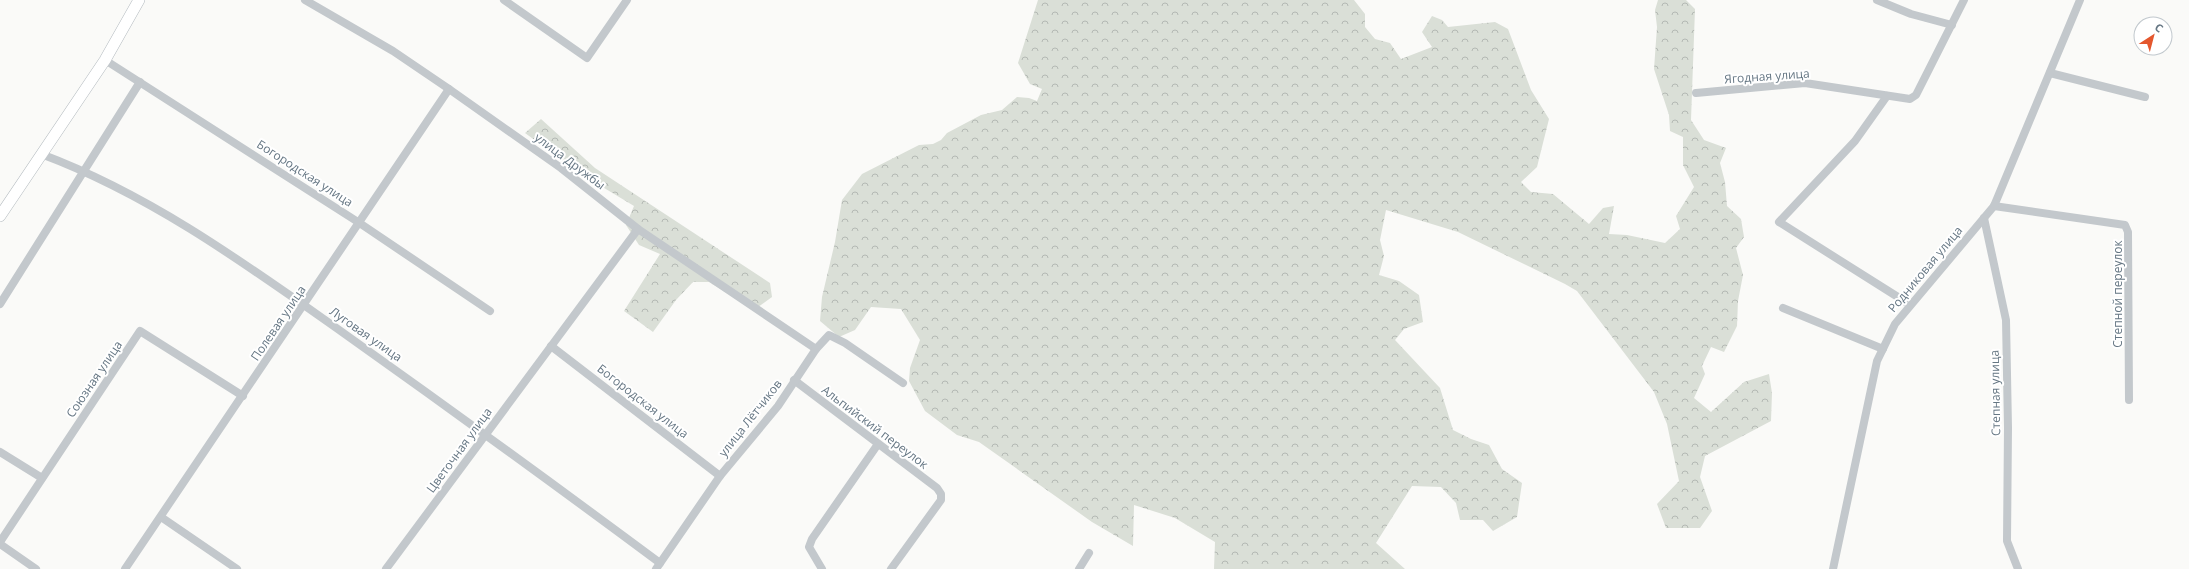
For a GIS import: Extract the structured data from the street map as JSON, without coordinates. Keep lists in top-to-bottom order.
{
  "streets": {
    "street": [
      "Ягодная улица",
      "улица Дружбы",
      "Богородская улица",
      "Родниковая улица",
      "Степной переулок",
      "Полевая улица",
      "Луговая улица",
      "Союзная улица",
      "Степная улица",
      "улица Лётчиков",
      "Альпийский переулок",
      "Цветочная улица"
    ]
  },
  "crossings": [
    ["улица Дружбы", "Полевая улица"],
    ["улица Дружбы", "улица Лётчиков"],
    ["улица Дружбы", "Цветочная улица"],
    ["Богородская улица", "Полевая улица"],
    ["Богородская улица", "улица Лётчиков"],
    ["Богородская улица", "Цветочная улица"],
    ["Родниковая улица", "Степной переулок"],
    ["Родниковая улица", "Степная улица"],
    ["Полевая улица", "Луговая улица"],
    ["Полевая улица", "Союзная улица"],
    ["Луговая улица", "улица Лётчиков"],
    ["Луговая улица", "Цветочная улица"],
    ["улица Лётчиков", "Альпийский переулок"]
  ],
  "north": "top right"
}
